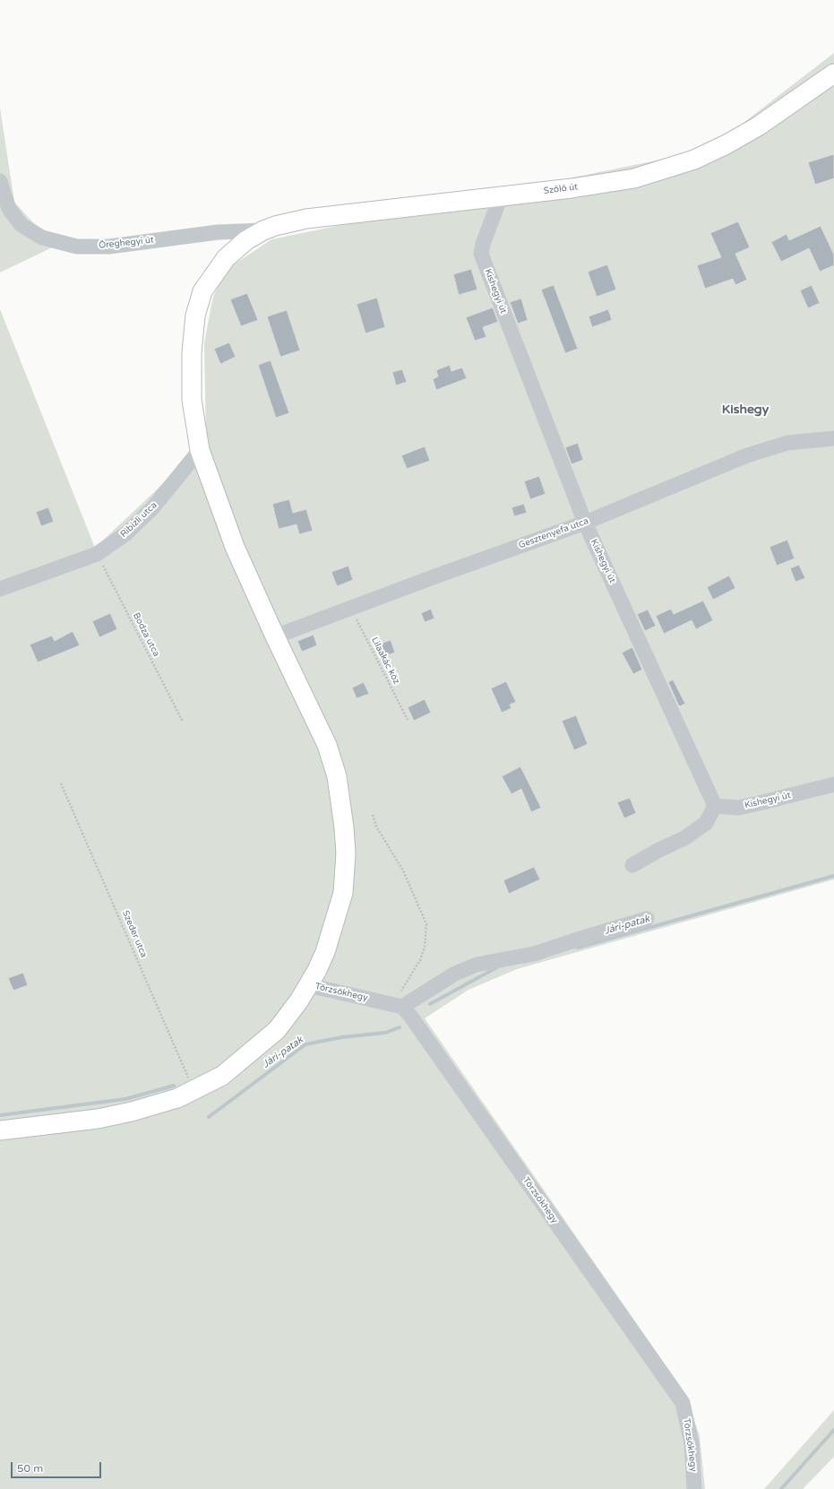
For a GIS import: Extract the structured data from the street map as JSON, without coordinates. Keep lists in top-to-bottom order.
{
  "streets": {
    "main road": ["Szőlő út"],
    "street": [
      "Öreghegyi út",
      "Kishegyi út",
      "Ribizli utca",
      "Gesztenyefa utca",
      "Törzsökhegy"
    ],
    "path": ["Bodza utca", "Lilaakác köz", "Szeder utca"]
  },
  "crossings": [
    ["Szőlő út", "Öreghegyi út"],
    ["Szőlő út", "Kishegyi út"],
    ["Szőlő út", "Ribizli utca"],
    ["Szőlő út", "Gesztenyefa utca"],
    ["Szőlő út", "Szeder utca"],
    ["Szőlő út", "Törzsökhegy"],
    ["Kishegyi út", "Gesztenyefa utca"],
    ["Ribizli utca", "Bodza utca"],
    ["Gesztenyefa utca", "Lilaakác köz"]
  ],
  "districts": ["Kishegy"],
  "water": ["Jári-patak"],
  "scale_bar": "50 m"
}
